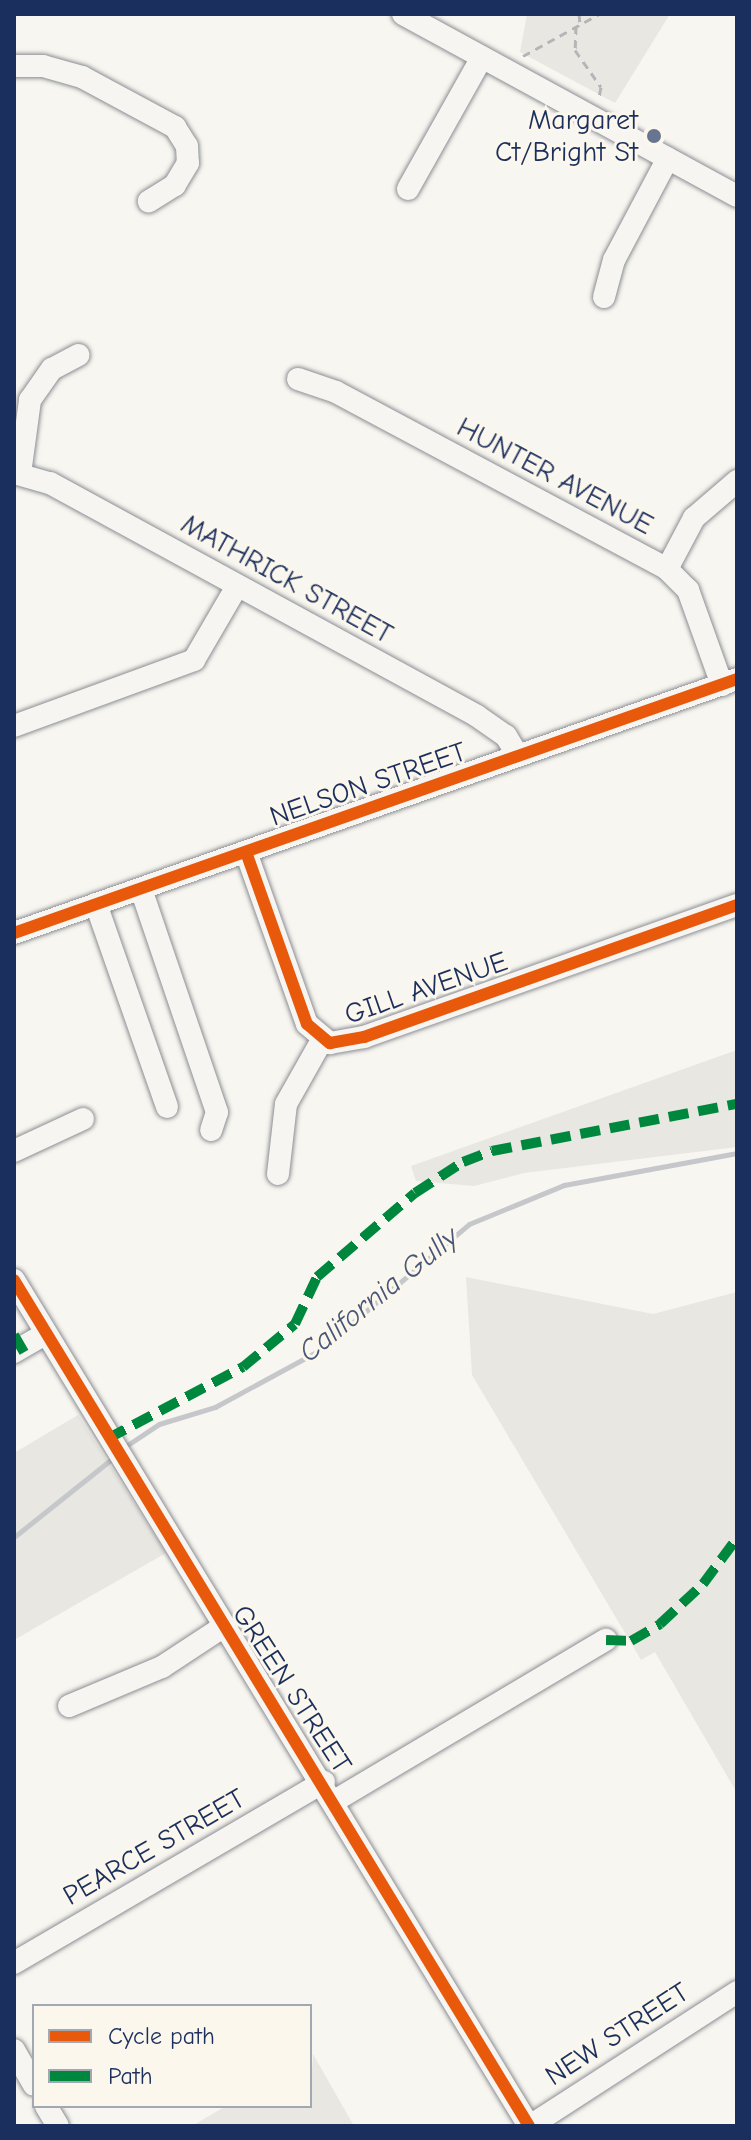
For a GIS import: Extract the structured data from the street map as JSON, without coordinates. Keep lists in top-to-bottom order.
{
  "streets": {
    "street": [
      "HUNTER AVENUE",
      "MATHRICK STREET",
      "NELSON STREET",
      "GILL AVENUE",
      "GREEN STREET",
      "PEARCE STREET",
      "NEW STREET"
    ]
  },
  "crossings": [
    ["HUNTER AVENUE", "NELSON STREET"],
    ["MATHRICK STREET", "NELSON STREET"],
    ["NELSON STREET", "GILL AVENUE"],
    ["GREEN STREET", "PEARCE STREET"],
    ["GREEN STREET", "NEW STREET"]
  ],
  "water": ["California Gully"],
  "places": ["Margaret Ct/Bright St"],
  "legend": ["Cycle path", "Path"]
}
